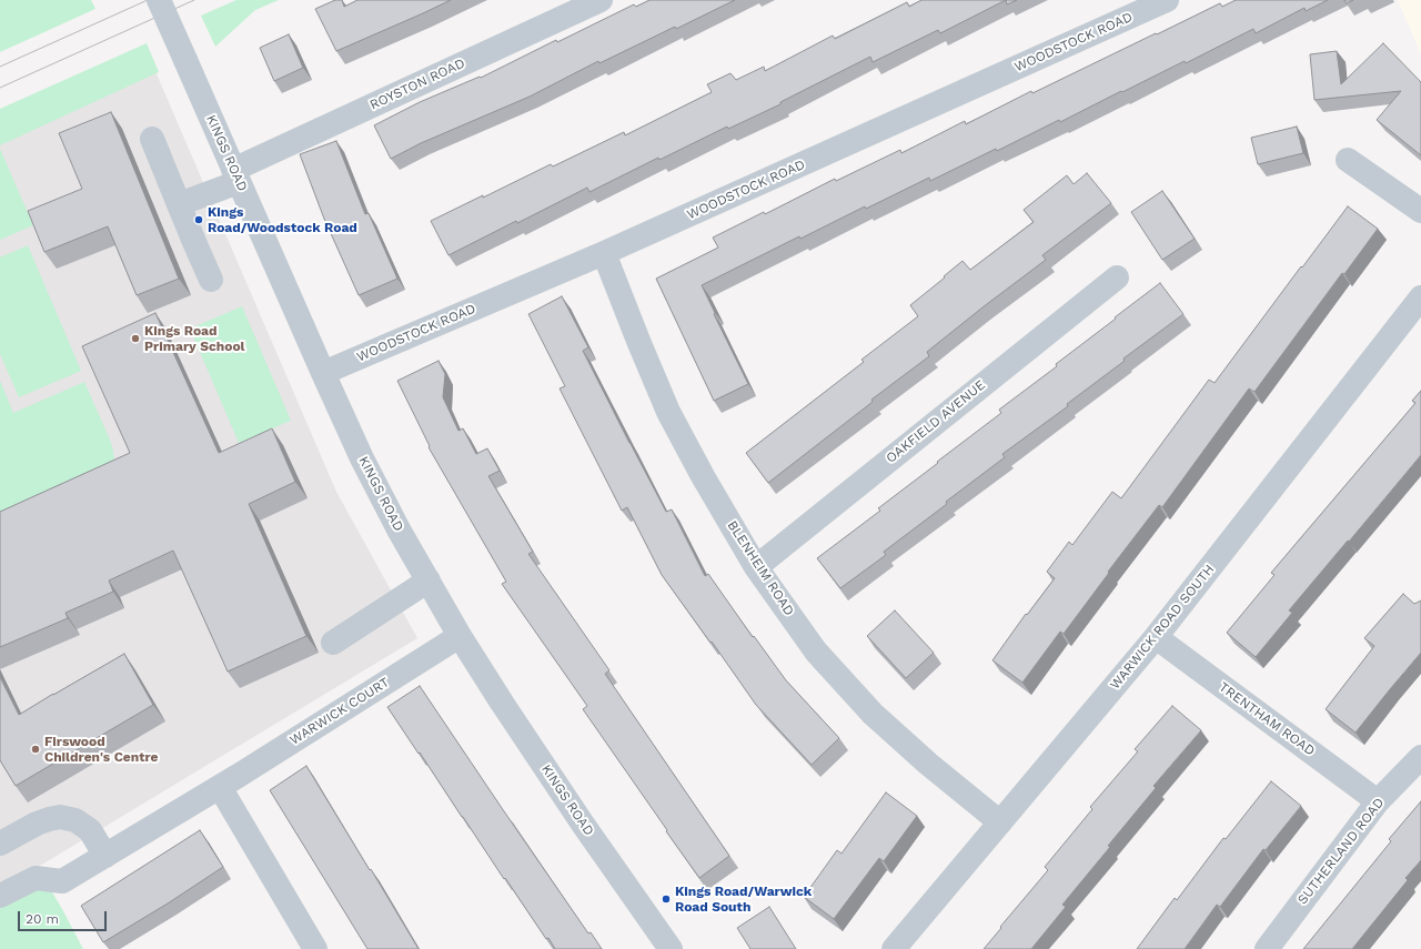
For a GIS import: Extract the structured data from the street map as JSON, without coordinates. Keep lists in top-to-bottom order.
{
  "streets": {
    "street": [
      "WOODSTOCK ROAD",
      "ROYSTON ROAD",
      "KINGS ROAD",
      "OAKFIELD AVENUE",
      "BLENHEIM ROAD",
      "WARWICK ROAD SOUTH",
      "WARWICK COURT",
      "TRENTHAM ROAD",
      "SUTHERLAND ROAD"
    ]
  },
  "crossings": [
    ["WOODSTOCK ROAD", "KINGS ROAD"],
    ["WOODSTOCK ROAD", "BLENHEIM ROAD"],
    ["ROYSTON ROAD", "KINGS ROAD"],
    ["KINGS ROAD", "WARWICK COURT"],
    ["OAKFIELD AVENUE", "BLENHEIM ROAD"],
    ["BLENHEIM ROAD", "WARWICK ROAD SOUTH"],
    ["WARWICK ROAD SOUTH", "TRENTHAM ROAD"],
    ["TRENTHAM ROAD", "SUTHERLAND ROAD"]
  ],
  "places": [
    "Kings Road/Woodstock Road",
    "Kings Road Primary School",
    "Firswood Children's Centre",
    "Kings Road/Warwick Road South"
  ],
  "scale_bar": "20 m"
}
